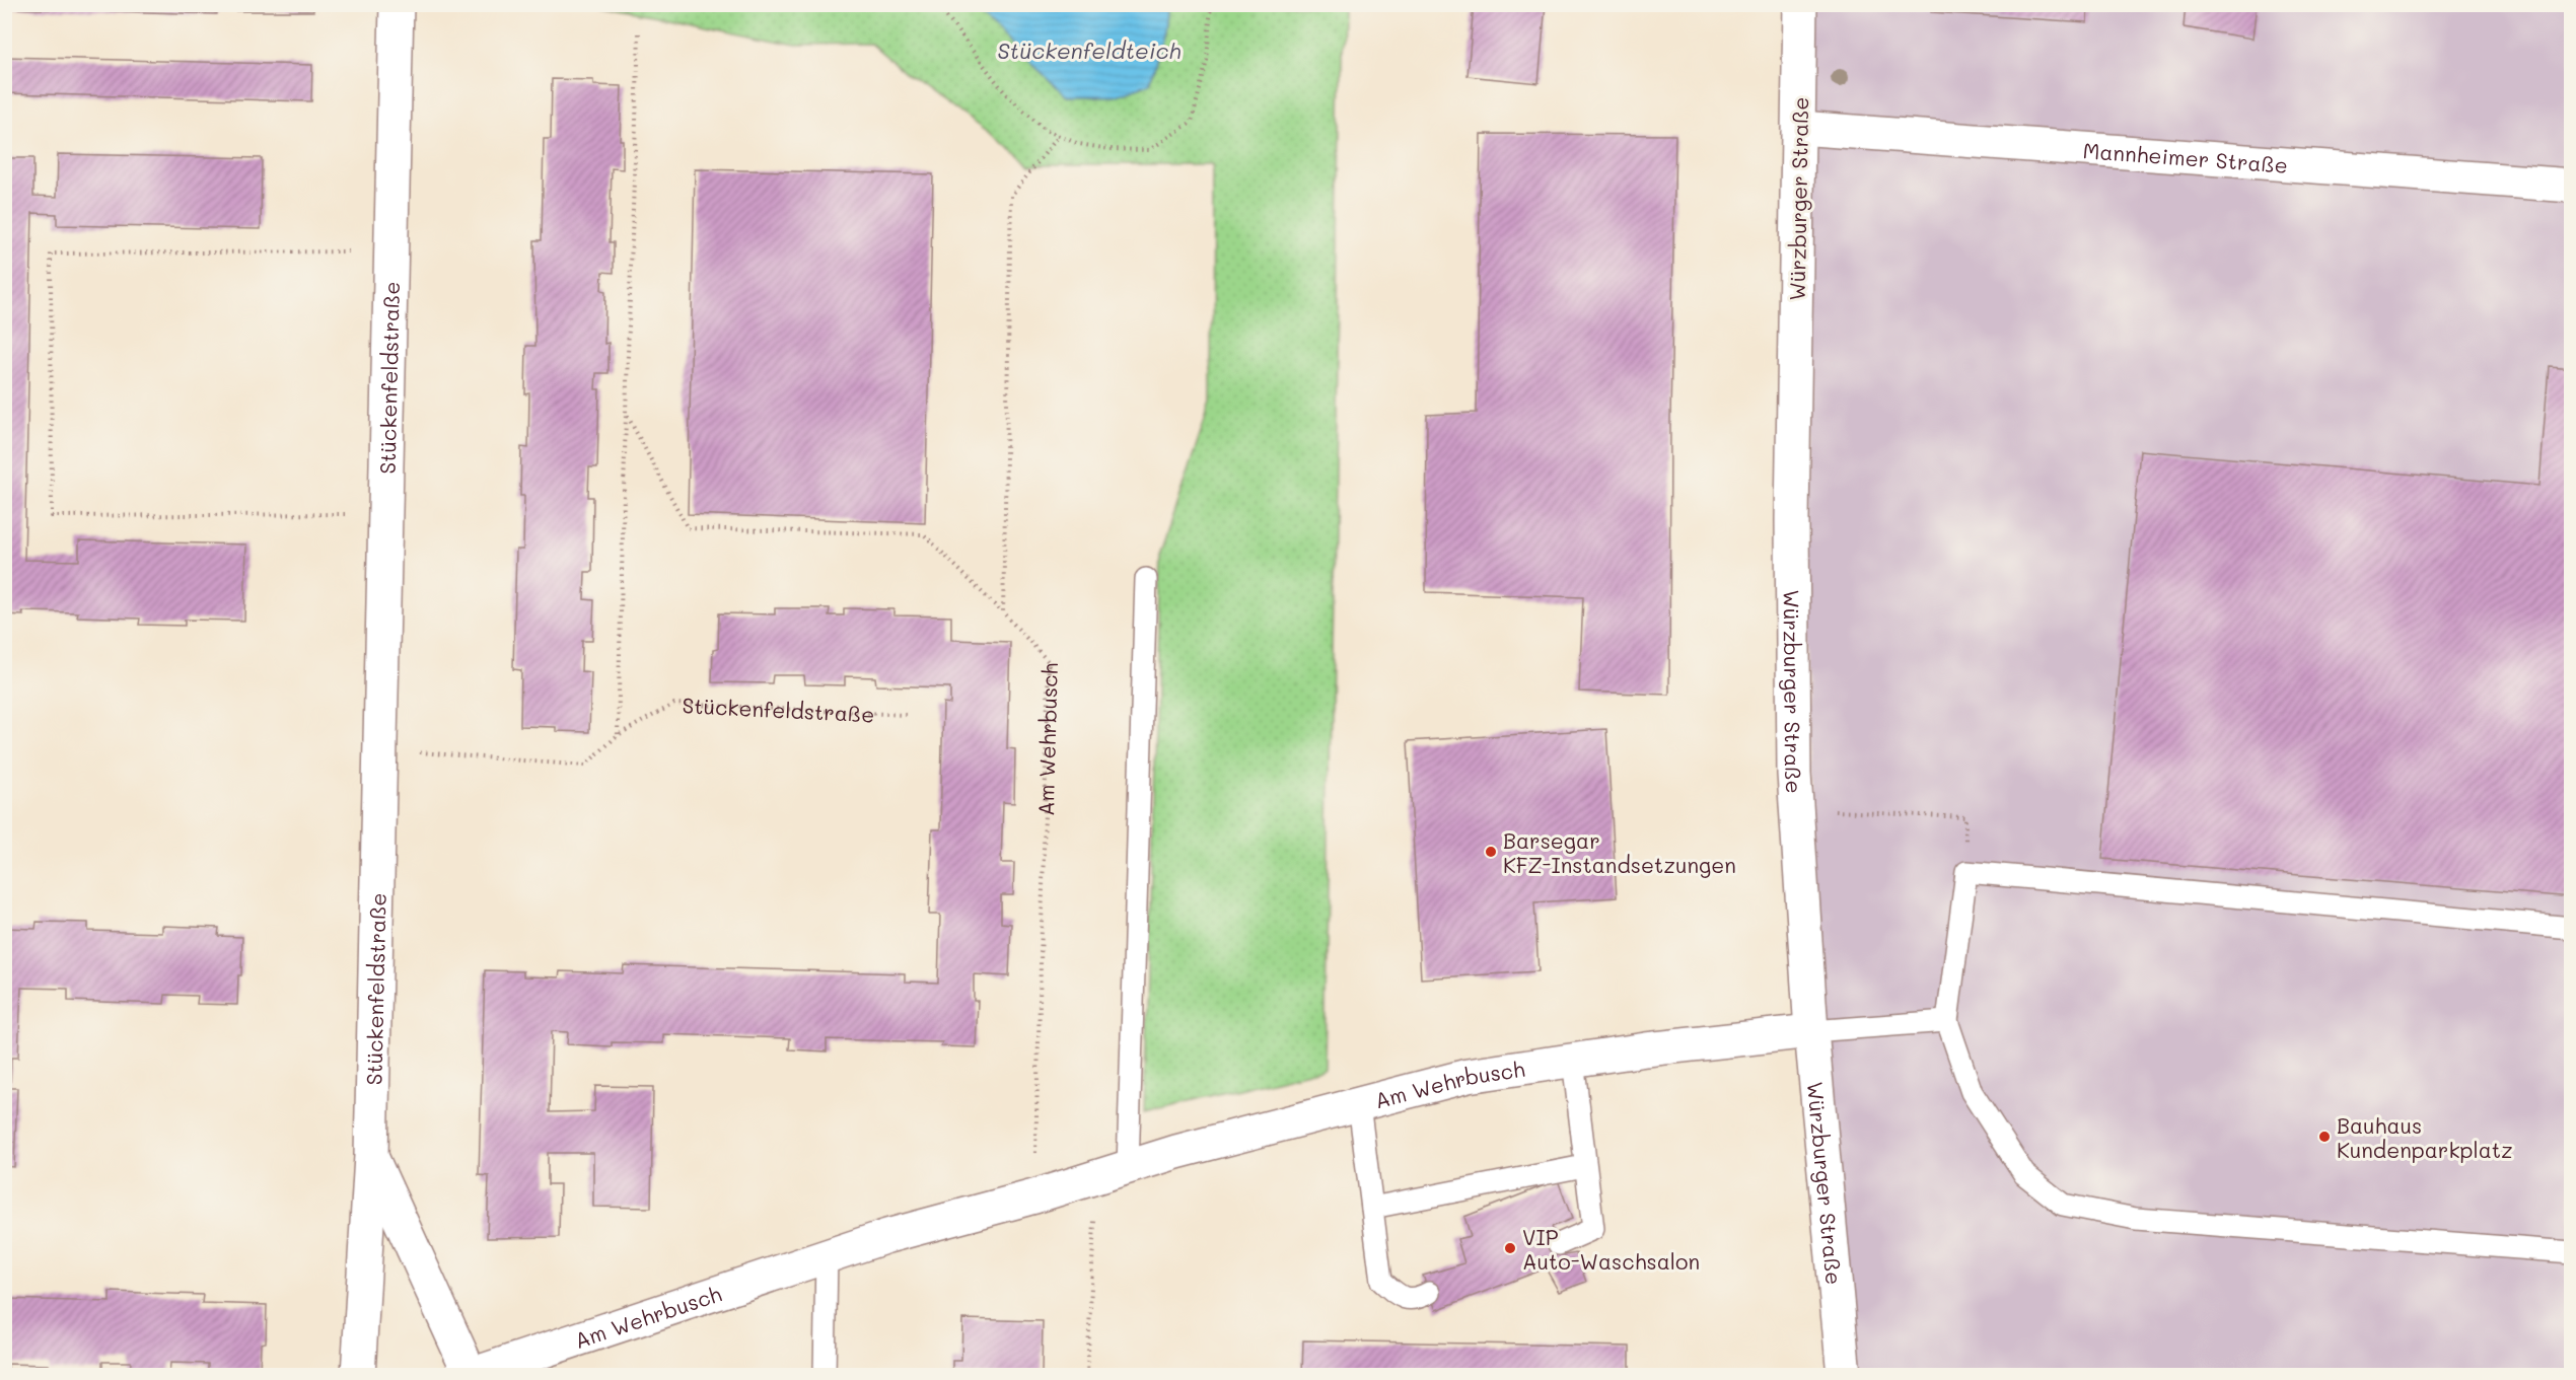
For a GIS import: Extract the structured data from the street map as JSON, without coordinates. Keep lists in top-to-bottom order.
{
  "streets": {
    "street": [
      "Mannheimer Straße",
      "Würzburger Straße",
      "Stückenfeldstraße",
      "Am Wehrbusch"
    ]
  },
  "crossings": [
    ["Mannheimer Straße", "Würzburger Straße"],
    ["Würzburger Straße", "Am Wehrbusch"],
    ["Stückenfeldstraße", "Am Wehrbusch"]
  ],
  "water": ["Stückenfeldteich"],
  "places": ["Barsegar KFZ-Instandsetzungen", "Bauhaus Kundenparkplatz", "VIP Auto-Waschsalon"]
}
